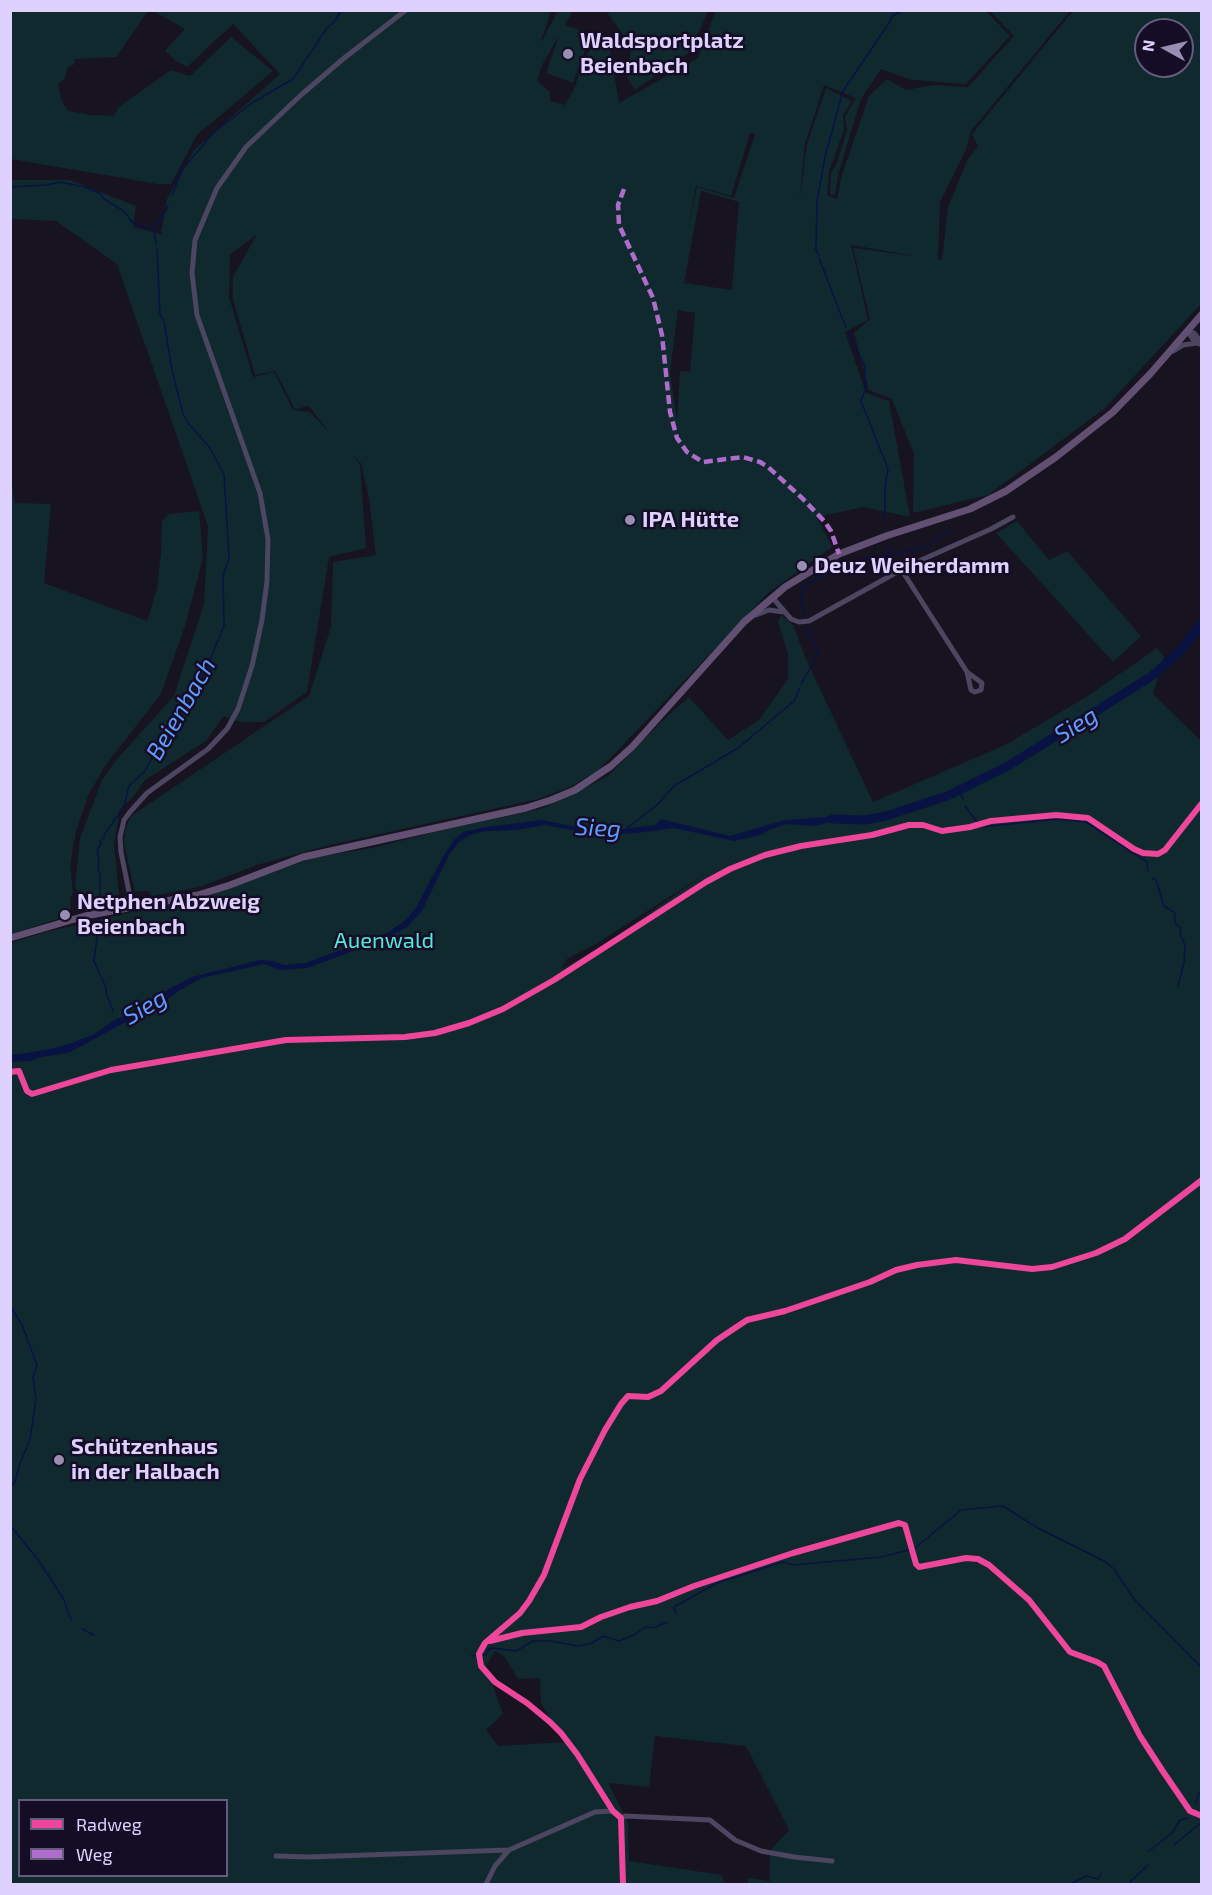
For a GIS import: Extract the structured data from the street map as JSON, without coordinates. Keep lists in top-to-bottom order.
{
  "water": ["Beienbach", "Sieg"],
  "parks": ["Auenwald"],
  "places": [
    "Waldsportplatz Beienbach",
    "IPA Hütte",
    "Deuz Weiherdamm",
    "Netphen Abzweig Beienbach",
    "Schützenhaus in der Halbach"
  ],
  "legend": ["Radweg", "Weg"],
  "north": "left"
}
